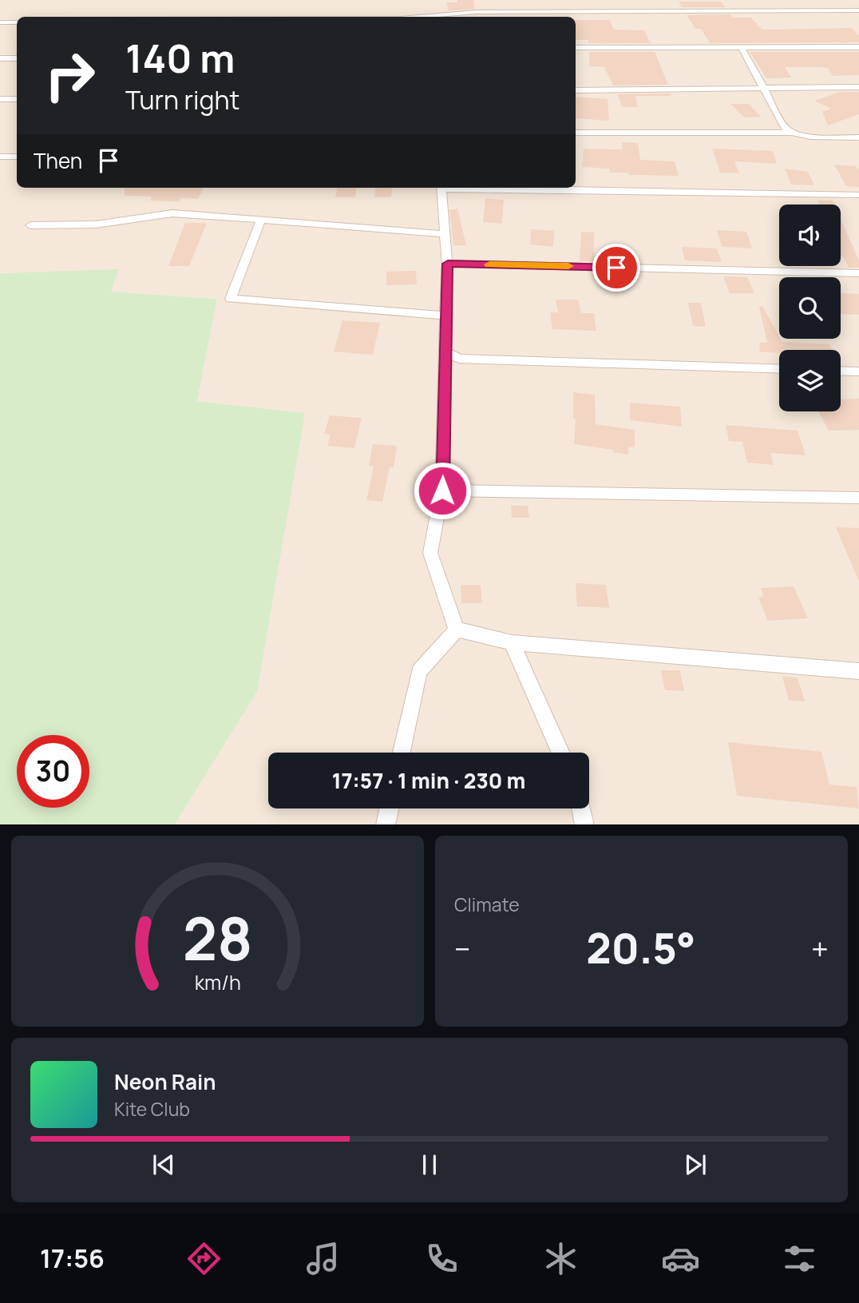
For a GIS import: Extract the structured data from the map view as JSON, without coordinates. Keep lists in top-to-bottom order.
{
  "page": {
    "turn": ["140 m", "Turn right"],
    "then": "Then",
    "limit": "30",
    "trip": "17:57 · 1 min · 230 m",
    "tile": "Climate",
    "heat": ["−", "20.5°", "+"],
    "song": ["Neon Rain", "Kite Club"],
    "tabs": "17:56",
    "gauge": ["28", "km/h"]
  }
}
